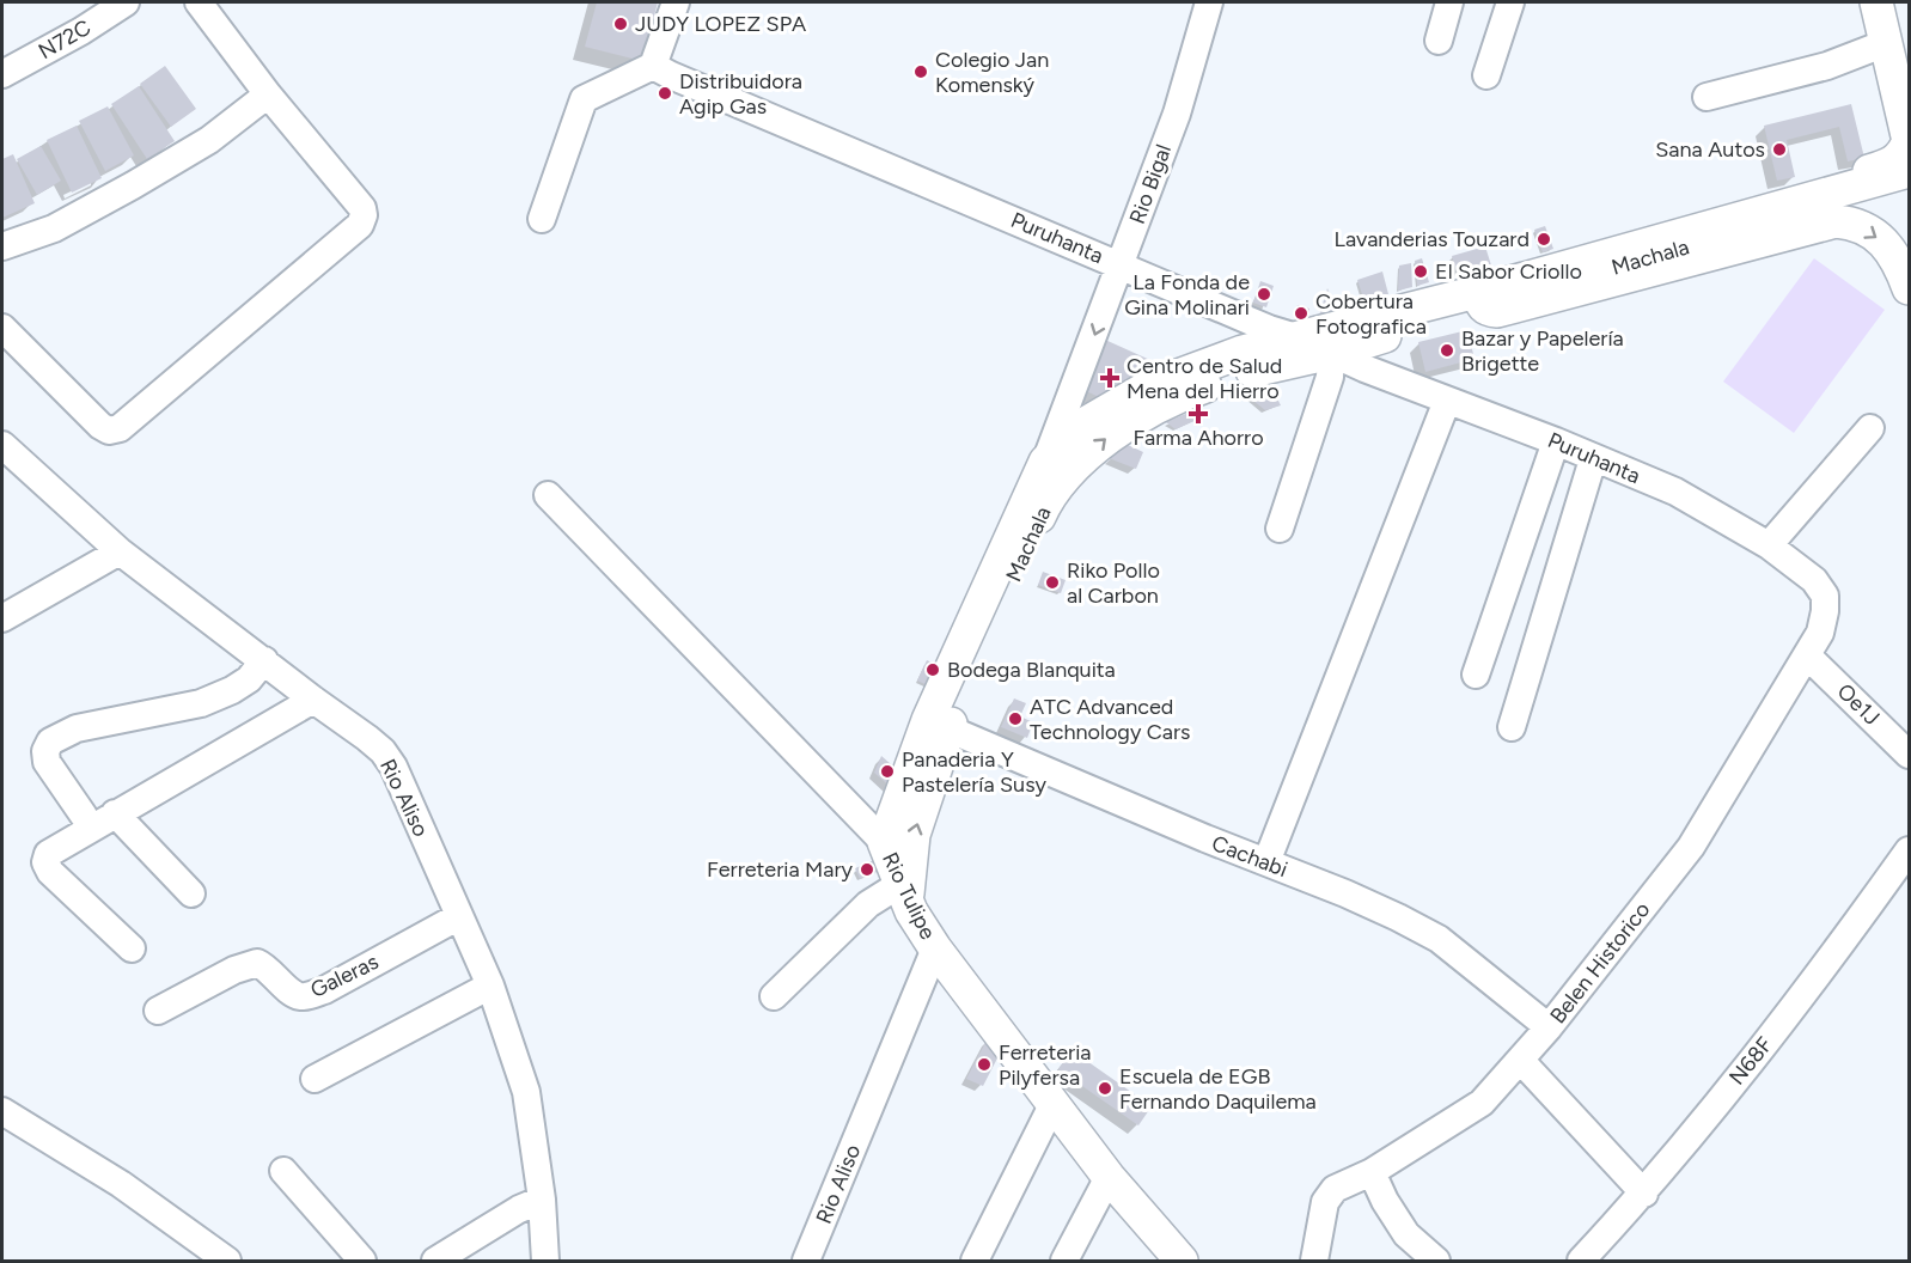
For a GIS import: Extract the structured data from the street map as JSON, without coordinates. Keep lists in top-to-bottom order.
{
  "streets": {
    "main road": ["Machala", "Rio Tulipe"],
    "street": [
      "N72C",
      "Rio Bigal",
      "Puruhanta",
      "Oe1J",
      "Rio Aliso",
      "Cachabi",
      "Belen Historico",
      "Galeras",
      "N68F"
    ]
  },
  "crossings": [
    ["Rio Bigal", "Puruhanta"],
    ["Rio Bigal", "Machala"],
    ["Puruhanta", "Machala"],
    ["Puruhanta", "Belen Historico"],
    ["Machala", "Cachabi"],
    ["Machala", "Rio Tulipe"],
    ["Oe1J", "Belen Historico"],
    ["Rio Aliso", "Rio Tulipe"],
    ["Rio Aliso", "Galeras"],
    ["Cachabi", "Belen Historico"]
  ],
  "places": {
    "other": [
      "JUDY LOPEZ SPA",
      "Colegio Jan Komenský",
      "Distribuidora Agip Gas",
      "Sana Autos",
      "Lavanderias Touzard",
      "El Sabor Criollo",
      "La Fonda de Gina Molinari",
      "Cobertura Fotografica",
      "Bazar y Papelería Brigette",
      "Riko Pollo al Carbon",
      "Bodega Blanquita",
      "ATC Advanced Technology Cars",
      "Panaderia Y Pastelería Susy",
      "Ferreteria Mary",
      "Ferreteria Pilyfersa",
      "Escuela de EGB Fernando Daquilema"
    ],
    "health": ["Centro de Salud Mena del Hierro", "Farma Ahorro"]
  }
}
